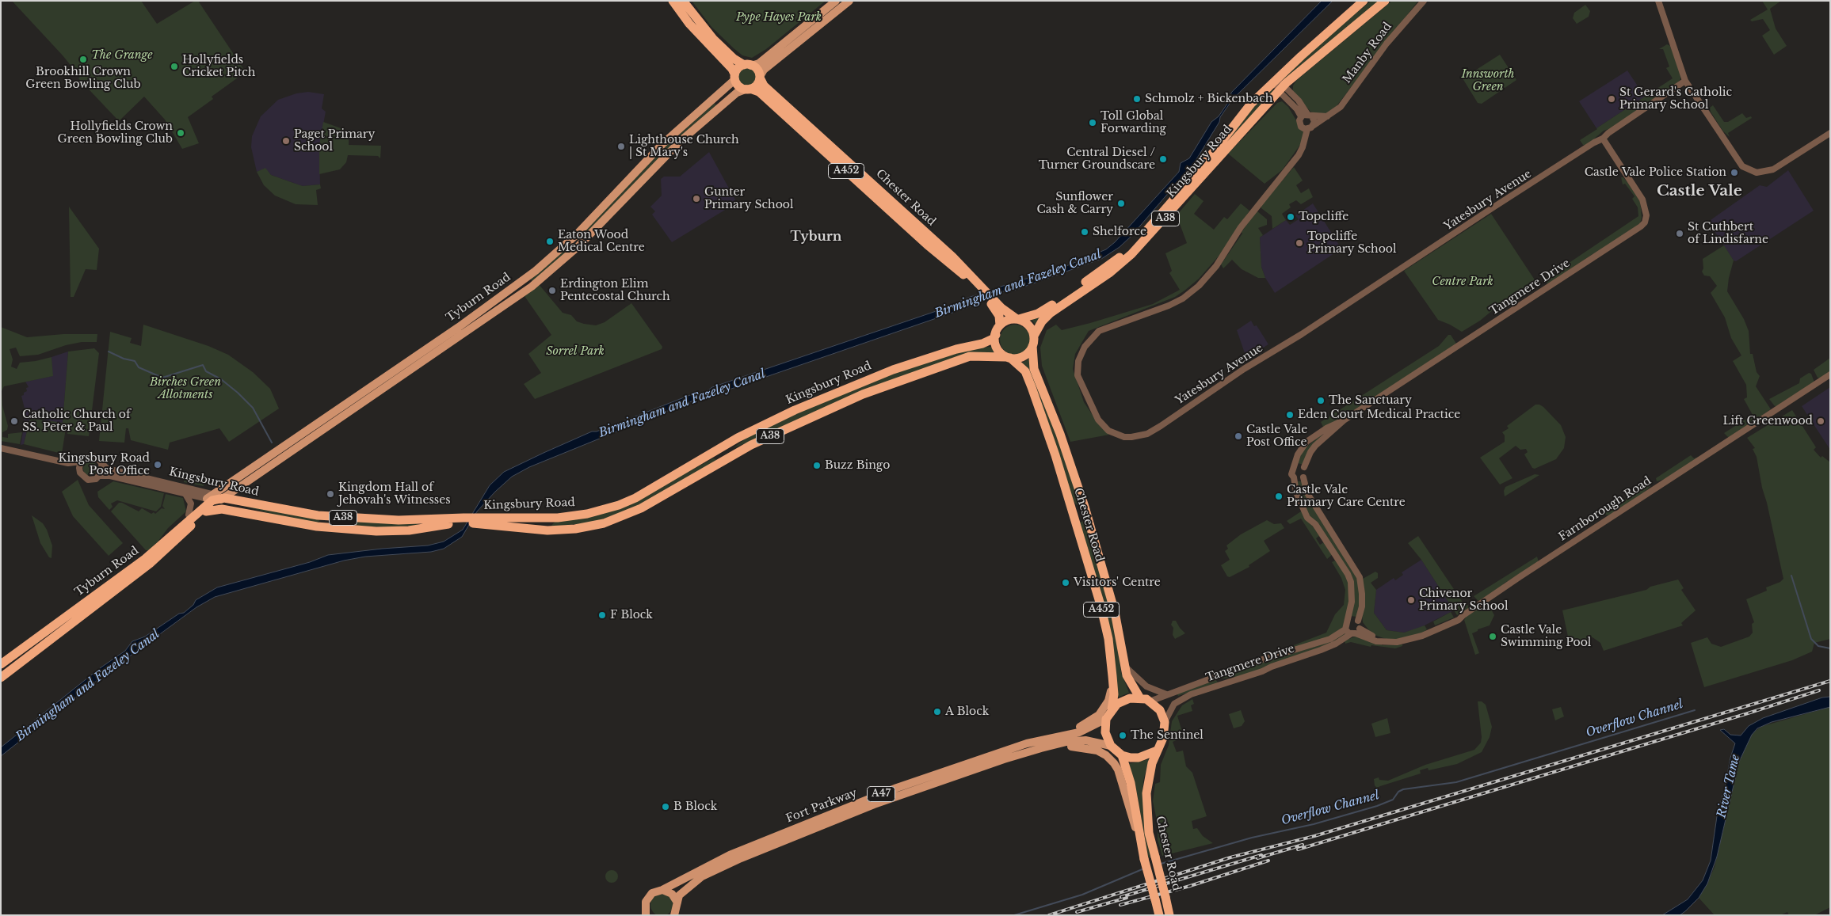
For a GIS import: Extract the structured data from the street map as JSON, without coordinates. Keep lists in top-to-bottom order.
{
  "streets": {
    "highway": [
      "Kingsbury Road",
      "A452",
      "Chester Road",
      "A38",
      "Tyburn Road"
    ],
    "main road": ["A47", "Fort Parkway"],
    "street": [
      "Manby Road",
      "Yatesbury Avenue",
      "Tangmere Drive",
      "Farnborough Road"
    ]
  },
  "crossings": [
    ["Manby Road", "Yatesbury Avenue"],
    ["Kingsbury Road", "Chester Road"],
    ["Kingsbury Road", "A38"],
    ["Kingsbury Road", "Tyburn Road"],
    ["A452", "Chester Road"],
    ["Chester Road", "A38"],
    ["Chester Road", "Tangmere Drive"],
    ["Chester Road", "Tyburn Road"],
    ["Chester Road", "Fort Parkway"],
    ["Yatesbury Avenue", "Tangmere Drive"],
    ["Tangmere Drive", "Farnborough Road"],
    ["Tangmere Drive", "Fort Parkway"]
  ],
  "districts": ["Castle Vale", "Tyburn"],
  "water": ["Birmingham and Fazeley Canal", "Overflow Channel", "River Tame"],
  "parks": [
    "Pype Hayes Park",
    "The Grange",
    "Innsworth Green",
    "Centre Park",
    "Sorrel Park",
    "Birches Green Allotments"
  ],
  "places": [
    "Brookhill Crown Green Bowling Club",
    "Hollyfields Cricket Pitch",
    "Schmolz + Bickenbach",
    "St Gerard's Catholic Primary School",
    "Toll Global Forwarding",
    "Hollyfields Crown Green Bowling Club",
    "Paget Primary School",
    "Lighthouse Church | St Mary's",
    "Central Diesel / Turner Groundscare",
    "Castle Vale Police Station",
    "Gunter Primary School",
    "Sunflower Cash & Carry",
    "Topcliffe",
    "Shelforce",
    "St Cuthbert of Lindisfarne",
    "Eaton Wood Medical Centre",
    "Topcliffe Primary School",
    "Erdington Elim Pentecostal Church",
    "The Sanctuary",
    "Eden Court Medical Practice",
    "Catholic Church of SS. Peter & Paul",
    "Lift Greenwood",
    "Castle Vale Post Office",
    "Kingsbury Road Post Office",
    "Buzz Bingo",
    "Kingdom Hall of Jehovah's Witnesses",
    "Castle Vale Primary Care Centre",
    "Visitors' Centre",
    "Chivenor Primary School",
    "F Block",
    "Castle Vale Swimming Pool",
    "A Block",
    "The Sentinel",
    "B Block"
  ]
}
